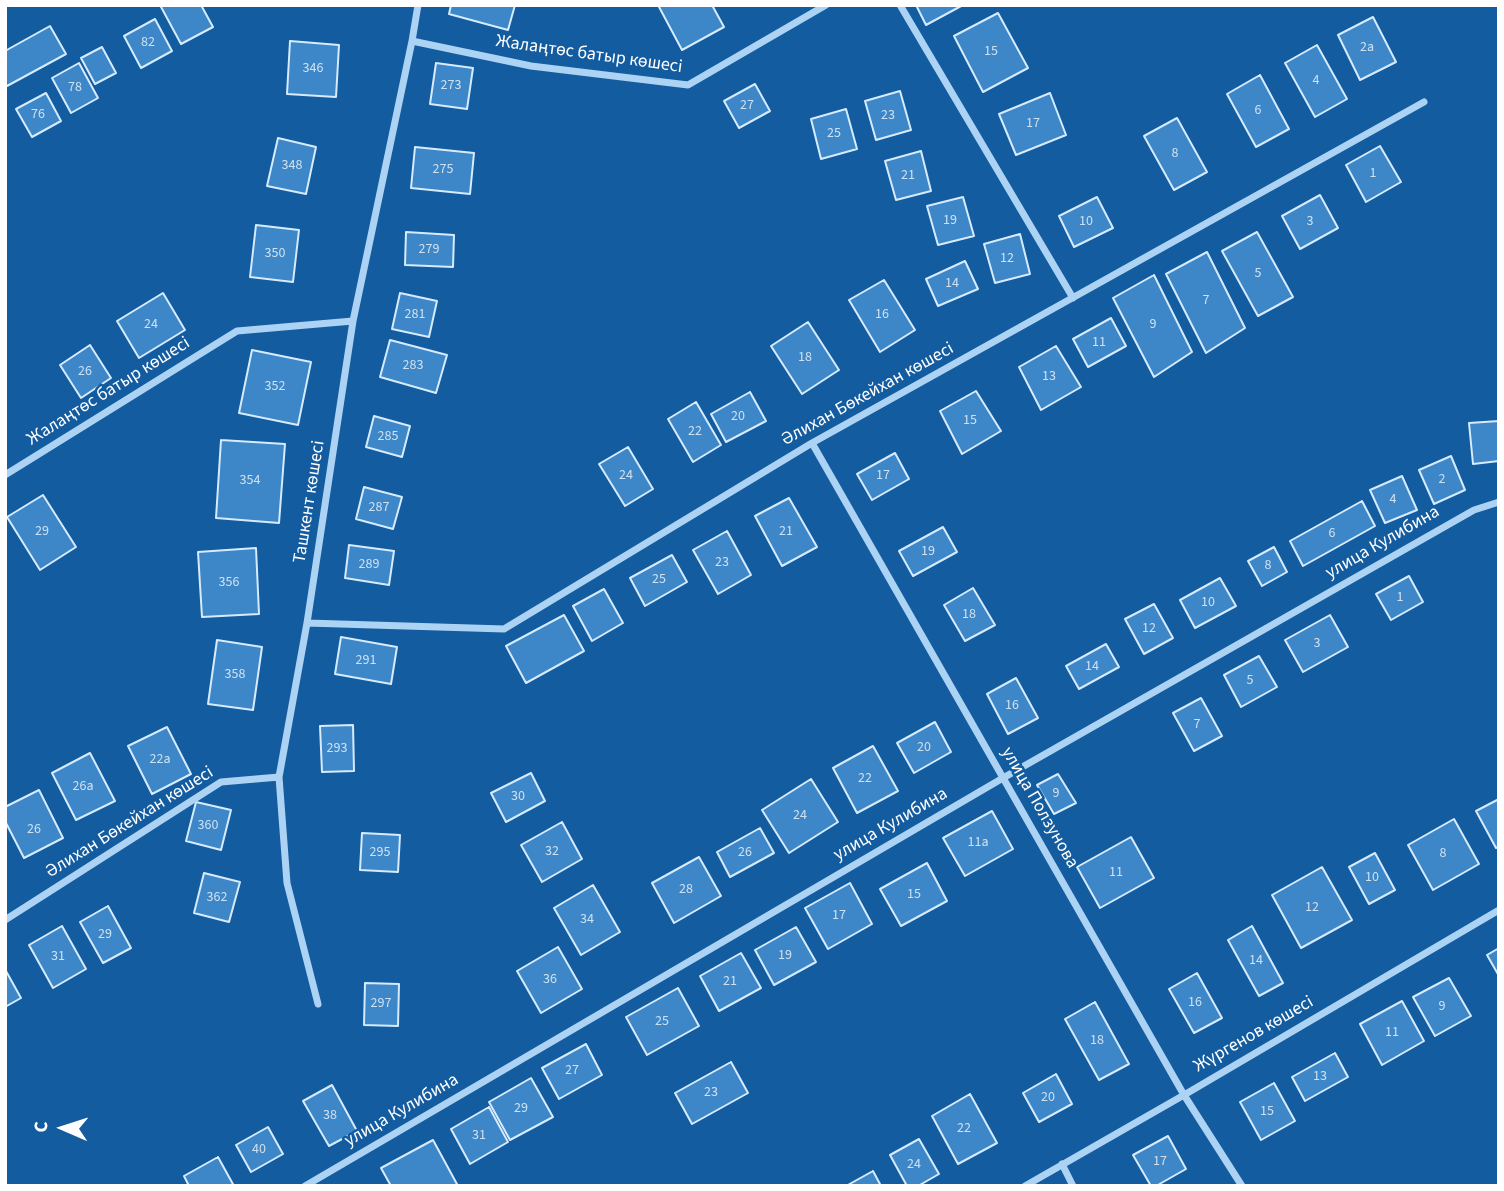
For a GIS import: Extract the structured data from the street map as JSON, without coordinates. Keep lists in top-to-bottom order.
{
  "streets": {
    "street": [
      "Жалаңтөс батыр көшесі",
      "Әлихан Бөкейхан көшесі",
      "Ташкент көшесі",
      "улица Кулибина",
      "улица Ползунова",
      "Жүргенов көшесі"
    ]
  },
  "crossings": [
    ["Жалаңтөс батыр көшесі", "Ташкент көшесі"],
    ["Әлихан Бөкейхан көшесі", "Ташкент көшесі"],
    ["Әлихан Бөкейхан көшесі", "улица Ползунова"],
    ["улица Кулибина", "улица Ползунова"],
    ["улица Ползунова", "Жүргенов көшесі"]
  ],
  "house_numbers": [
    "82",
    "2а",
    "15",
    "346",
    "4",
    "273",
    "78",
    "27",
    "6",
    "76",
    "23",
    "17",
    "25",
    "8",
    "348",
    "275",
    "1",
    "21",
    "19",
    "10",
    "3",
    "279",
    "350",
    "12",
    "5",
    "14",
    "7",
    "281",
    "16",
    "24",
    "9",
    "11",
    "18",
    "283",
    "26",
    "13",
    "352",
    "20",
    "15",
    "22",
    "285",
    "24",
    "17",
    "2",
    "354",
    "4",
    "287",
    "29",
    "21",
    "6",
    "19",
    "23",
    "289",
    "8",
    "25",
    "356",
    "1",
    "10",
    "18",
    "12",
    "3",
    "291",
    "14",
    "358",
    "5",
    "16",
    "7",
    "20",
    "293",
    "22а",
    "22",
    "26а",
    "9",
    "30",
    "24",
    "360",
    "26",
    "11а",
    "32",
    "295",
    "26",
    "8",
    "11",
    "10",
    "28",
    "15",
    "362",
    "12",
    "17",
    "34",
    "29",
    "19",
    "31",
    "14",
    "36",
    "21",
    "16",
    "297",
    "9",
    "25",
    "11",
    "18",
    "27",
    "13",
    "23",
    "20",
    "29",
    "15",
    "38",
    "22",
    "31",
    "40",
    "17",
    "24"
  ],
  "north": "left"
}
